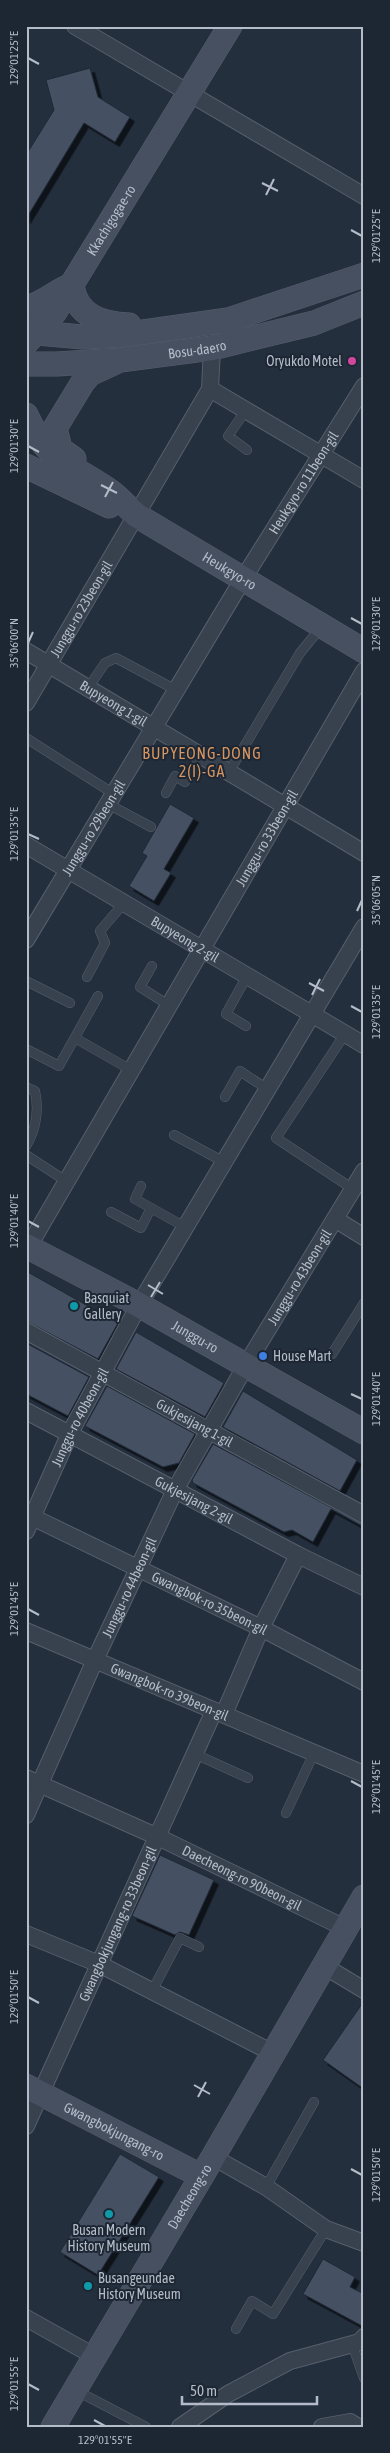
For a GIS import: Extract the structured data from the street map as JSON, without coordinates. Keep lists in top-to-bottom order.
{
  "streets": {
    "main road": [
      "Kkachigogae-ro",
      "Bosu-daero",
      "Heukgyo-ro",
      "Junggu-ro",
      "Gwangbokjungang-ro",
      "Daecheong-ro"
    ],
    "street": [
      "Heukgyo-ro 11beon-gil",
      "Junggu-ro 23beon-gil",
      "Bupyeong 1-gil",
      "Junggu-ro 29beon-gil",
      "Junggu-ro 33beon-gil",
      "Bupyeong 2-gil",
      "Junggu-ro 43beon-gil",
      "Junggu-ro 40beon-gil",
      "Gukjesijang 1-gil",
      "Gukjesijang 2-gil",
      "Junggu-ro 44beon-gil",
      "Gwangbok-ro 35beon-gil",
      "Gwangbok-ro 39beon-gil",
      "Daecheong-ro 90beon-gil",
      "Gwangbokjungang-ro 33beon-gil"
    ]
  },
  "crossings": [
    ["Kkachigogae-ro", "Bosu-daero"],
    ["Heukgyo-ro 11beon-gil", "Heukgyo-ro"],
    ["Heukgyo-ro 11beon-gil", "Junggu-ro 29beon-gil"],
    ["Heukgyo-ro", "Junggu-ro 23beon-gil"],
    ["Heukgyo-ro", "Junggu-ro 29beon-gil"],
    ["Junggu-ro 23beon-gil", "Bupyeong 1-gil"],
    ["Bupyeong 1-gil", "Junggu-ro 29beon-gil"],
    ["Bupyeong 1-gil", "Junggu-ro 33beon-gil"],
    ["Junggu-ro 29beon-gil", "Bupyeong 2-gil"],
    ["Junggu-ro 33beon-gil", "Bupyeong 2-gil"],
    ["Junggu-ro 33beon-gil", "Junggu-ro"],
    ["Bupyeong 2-gil", "Junggu-ro 40beon-gil"],
    ["Junggu-ro 43beon-gil", "Junggu-ro"],
    ["Junggu-ro 43beon-gil", "Junggu-ro 44beon-gil"],
    ["Junggu-ro", "Junggu-ro 40beon-gil"],
    ["Junggu-ro", "Junggu-ro 44beon-gil"],
    ["Junggu-ro 40beon-gil", "Gukjesijang 1-gil"],
    ["Junggu-ro 40beon-gil", "Gukjesijang 2-gil"],
    ["Junggu-ro 40beon-gil", "Gwangbok-ro 35beon-gil"],
    ["Gukjesijang 1-gil", "Junggu-ro 44beon-gil"],
    ["Gukjesijang 2-gil", "Junggu-ro 44beon-gil"],
    ["Gukjesijang 2-gil", "Gwangbokjungang-ro 33beon-gil"],
    ["Junggu-ro 44beon-gil", "Gwangbok-ro 35beon-gil"],
    ["Junggu-ro 44beon-gil", "Gwangbok-ro 39beon-gil"],
    ["Junggu-ro 44beon-gil", "Daecheong-ro 90beon-gil"],
    ["Gwangbok-ro 35beon-gil", "Gwangbokjungang-ro 33beon-gil"],
    ["Gwangbok-ro 39beon-gil", "Gwangbokjungang-ro 33beon-gil"],
    ["Daecheong-ro 90beon-gil", "Gwangbokjungang-ro 33beon-gil"],
    ["Daecheong-ro 90beon-gil", "Daecheong-ro"],
    ["Gwangbokjungang-ro 33beon-gil", "Gwangbokjungang-ro"],
    ["Gwangbokjungang-ro", "Daecheong-ro"]
  ],
  "districts": ["BUPYEONG-DONG 2(I)-GA"],
  "places": [
    "Oryukdo Motel",
    "Basquiat Gallery",
    "House Mart",
    "Busan Modern History Museum",
    "Busangeundae History Museum"
  ],
  "scale_bar": "50 m",
  "coordinates": [
    "129°01'25\"E",
    "129°01'30\"E",
    "35°06'00\"N",
    "129°01'35\"E",
    "35°06'05\"N",
    "129°01'40\"E",
    "129°01'45\"E",
    "129°01'50\"E",
    "129°01'55\"E"
  ]
}
